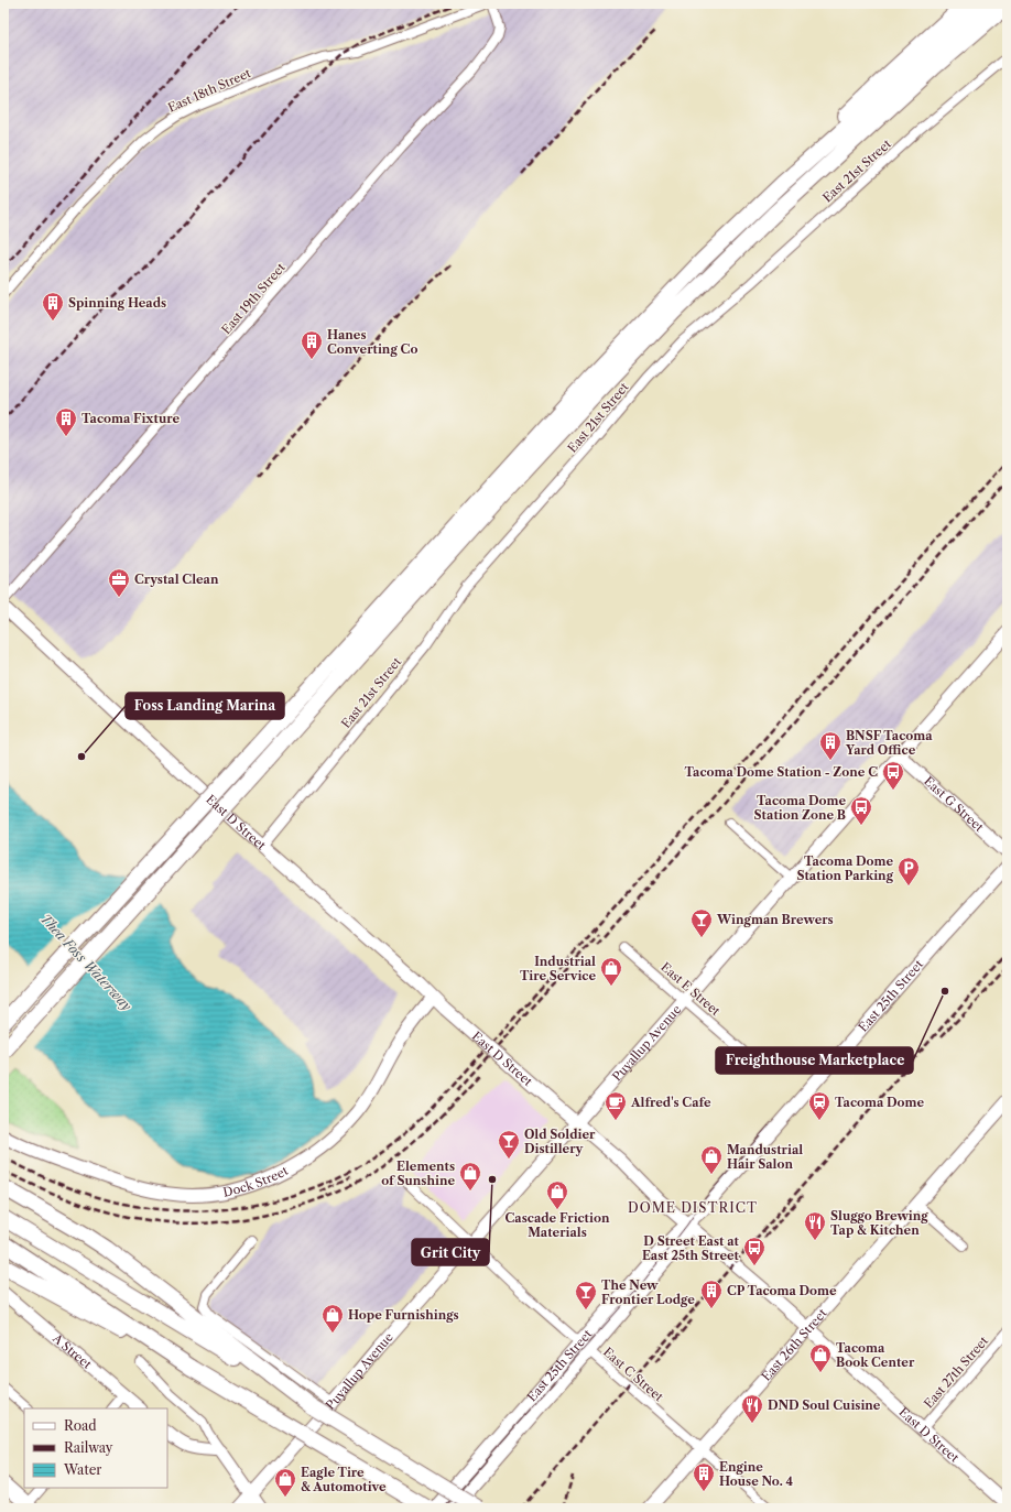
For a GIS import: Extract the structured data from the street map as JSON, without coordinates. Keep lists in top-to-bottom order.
{
  "streets": {
    "street": [
      "East 18th Street",
      "East 21st Street",
      "East 19th Street",
      "East G Street",
      "East D Street",
      "East E Street",
      "East 25th Street",
      "Puyallup Avenue",
      "Dock Street",
      "East 26th Street",
      "A Street",
      "East 27th Street",
      "East C Street"
    ]
  },
  "crossings": [
    ["East 21st Street", "East D Street"],
    ["East G Street", "Puyallup Avenue"],
    ["East D Street", "East 25th Street"],
    ["East D Street", "Puyallup Avenue"],
    ["East D Street", "Dock Street"],
    ["East D Street", "East 26th Street"],
    ["East D Street", "East 27th Street"],
    ["East E Street", "Puyallup Avenue"],
    ["East 25th Street", "East C Street"],
    ["Puyallup Avenue", "East C Street"],
    ["East 26th Street", "East C Street"]
  ],
  "districts": ["DOME DISTRICT"],
  "water": ["Thea Foss Waterway"],
  "places": {
    "building": [
      "Spinning Heads",
      "Hanes Converting Co",
      "Tacoma Fixture",
      "BNSF Tacoma Yard Office",
      "CP Tacoma Dome",
      "Engine House No. 4"
    ],
    "office": ["Crystal Clean"],
    "other": ["Foss Landing Marina", "Freighthouse Marketplace", "Grit City"],
    "bus stop": ["Tacoma Dome Station - Zone C", "Tacoma Dome Station Zone B", "D Street East at East 25th Street"],
    "parking": ["Tacoma Dome Station Parking"],
    "bar": ["Wingman Brewers", "Old Soldier Distillery", "The New Frontier Lodge"],
    "shop": [
      "Industrial Tire Service",
      "Mandustrial Hair Salon",
      "Elements of Sunshine",
      "Cascade Friction Materials",
      "Hope Furnishings",
      "Tacoma Book Center",
      "Eagle Tire & Automotive"
    ],
    "cafe": ["Alfred's Cafe"],
    "station": ["Tacoma Dome"],
    "restaurant": ["Sluggo Brewing Tap & Kitchen", "DND Soul Cuisine"]
  },
  "legend": ["Road", "Railway", "Water"]
}
